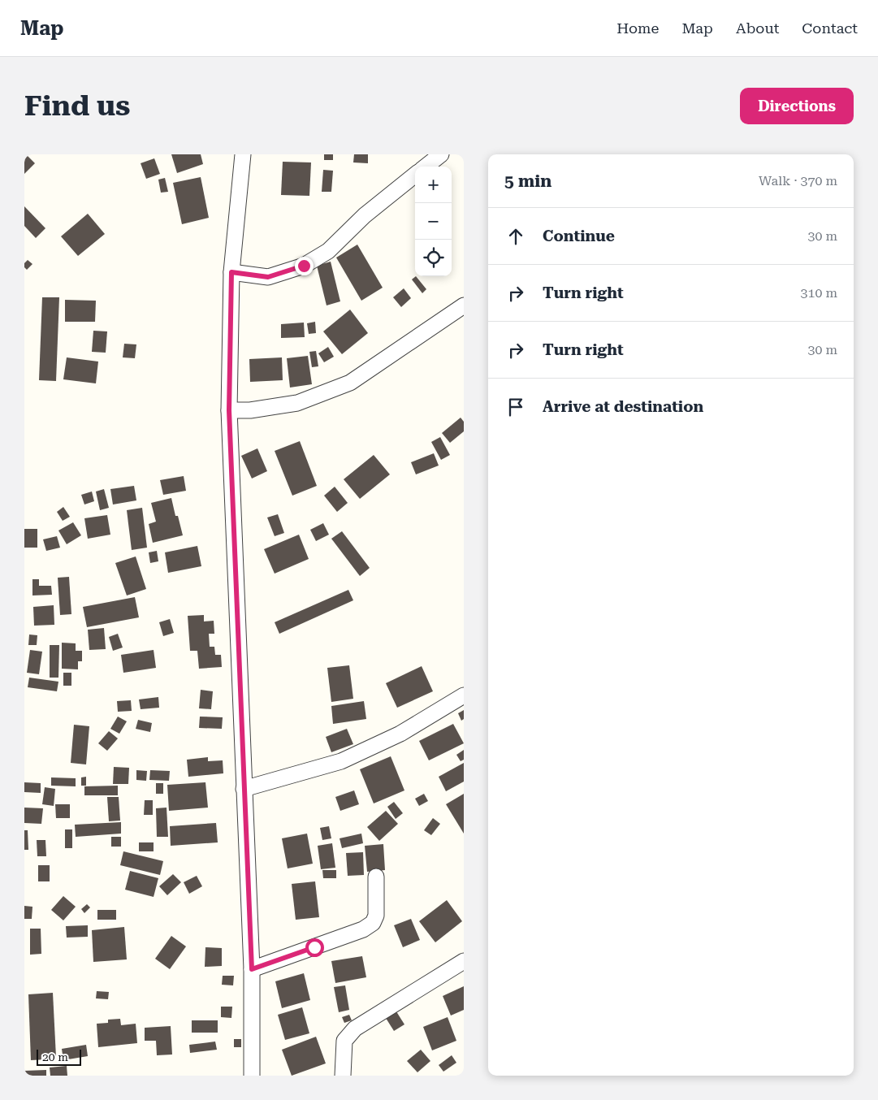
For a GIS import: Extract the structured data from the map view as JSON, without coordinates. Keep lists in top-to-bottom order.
{
  "scale_bar": "20 m",
  "page": {
    "header": "Map",
    "nav": [
      "Home",
      "Map",
      "About",
      "Contact"
    ],
    "buttons": "Directions",
    "title": "Find us",
    "heading": ["5 min", "Walk · 370 m"],
    "map_buttons": ["+", "−"],
    "list": [
      ["Continue", "30 m"],
      ["Turn right", "310 m"],
      ["Turn right", "30 m"],
      "Arrive at destination"
    ],
    "scale": "20 m"
  }
}
